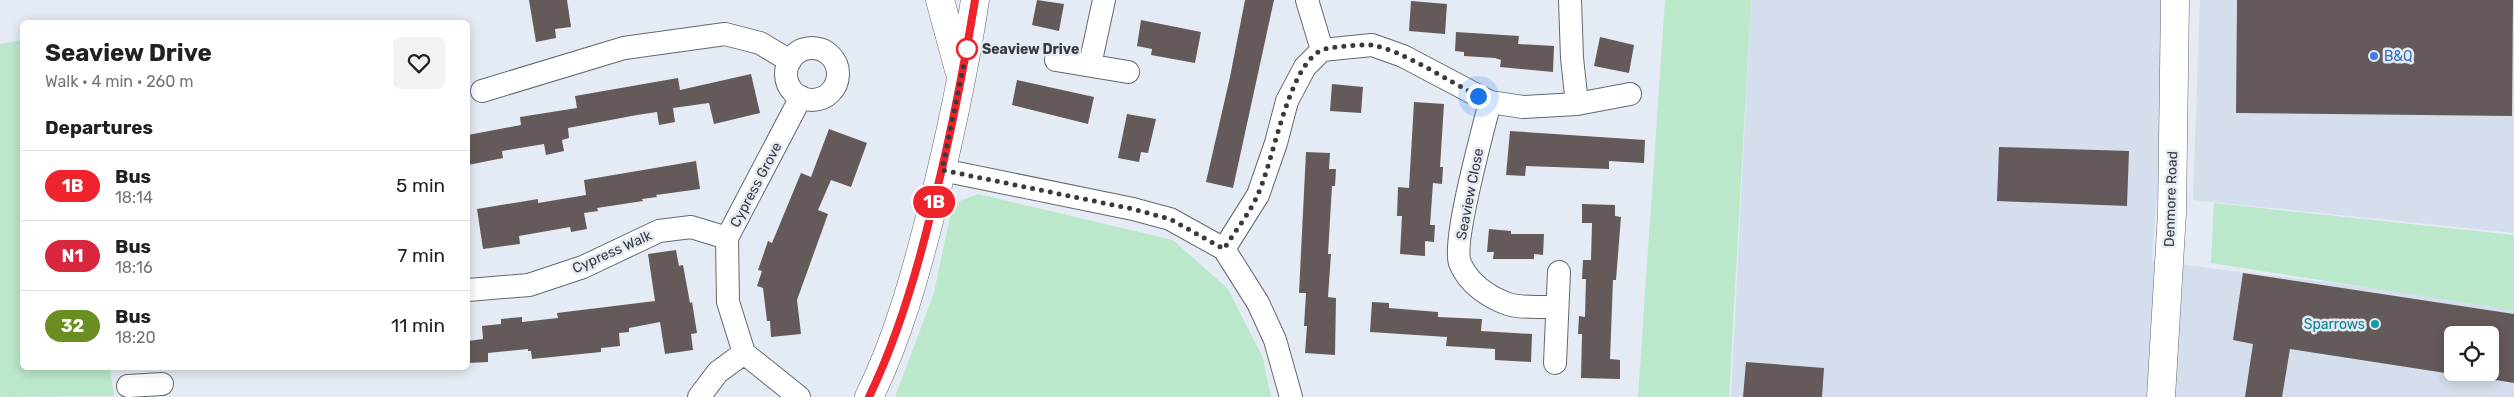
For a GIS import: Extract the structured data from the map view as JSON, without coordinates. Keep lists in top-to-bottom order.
{
  "streets": {
    "street": [
      "Cypress Grove",
      "Seaview Close",
      "Denmore Road",
      "Cypress Walk"
    ]
  },
  "crossings": [
    ["Cypress Grove", "Cypress Walk"]
  ],
  "places": ["Seaview Drive", "B&Q", "Sparrows"],
  "lines": ["bus line 1B"],
  "page": {
    "on_map": "1B",
    "heading": [
      ["Seaview Drive", "Walk · 4 min · 260 m"],
      "Departures"
    ],
    "list": [
      {
        "mark": "1B",
        "name": "Bus",
        "note": "18:14",
        "value": "5 min"
      },
      {
        "mark": "N1",
        "name": "Bus",
        "note": "18:16",
        "value": "7 min"
      },
      {
        "mark": "32",
        "name": "Bus",
        "note": "18:20",
        "value": "11 min"
      }
    ]
  }
}
